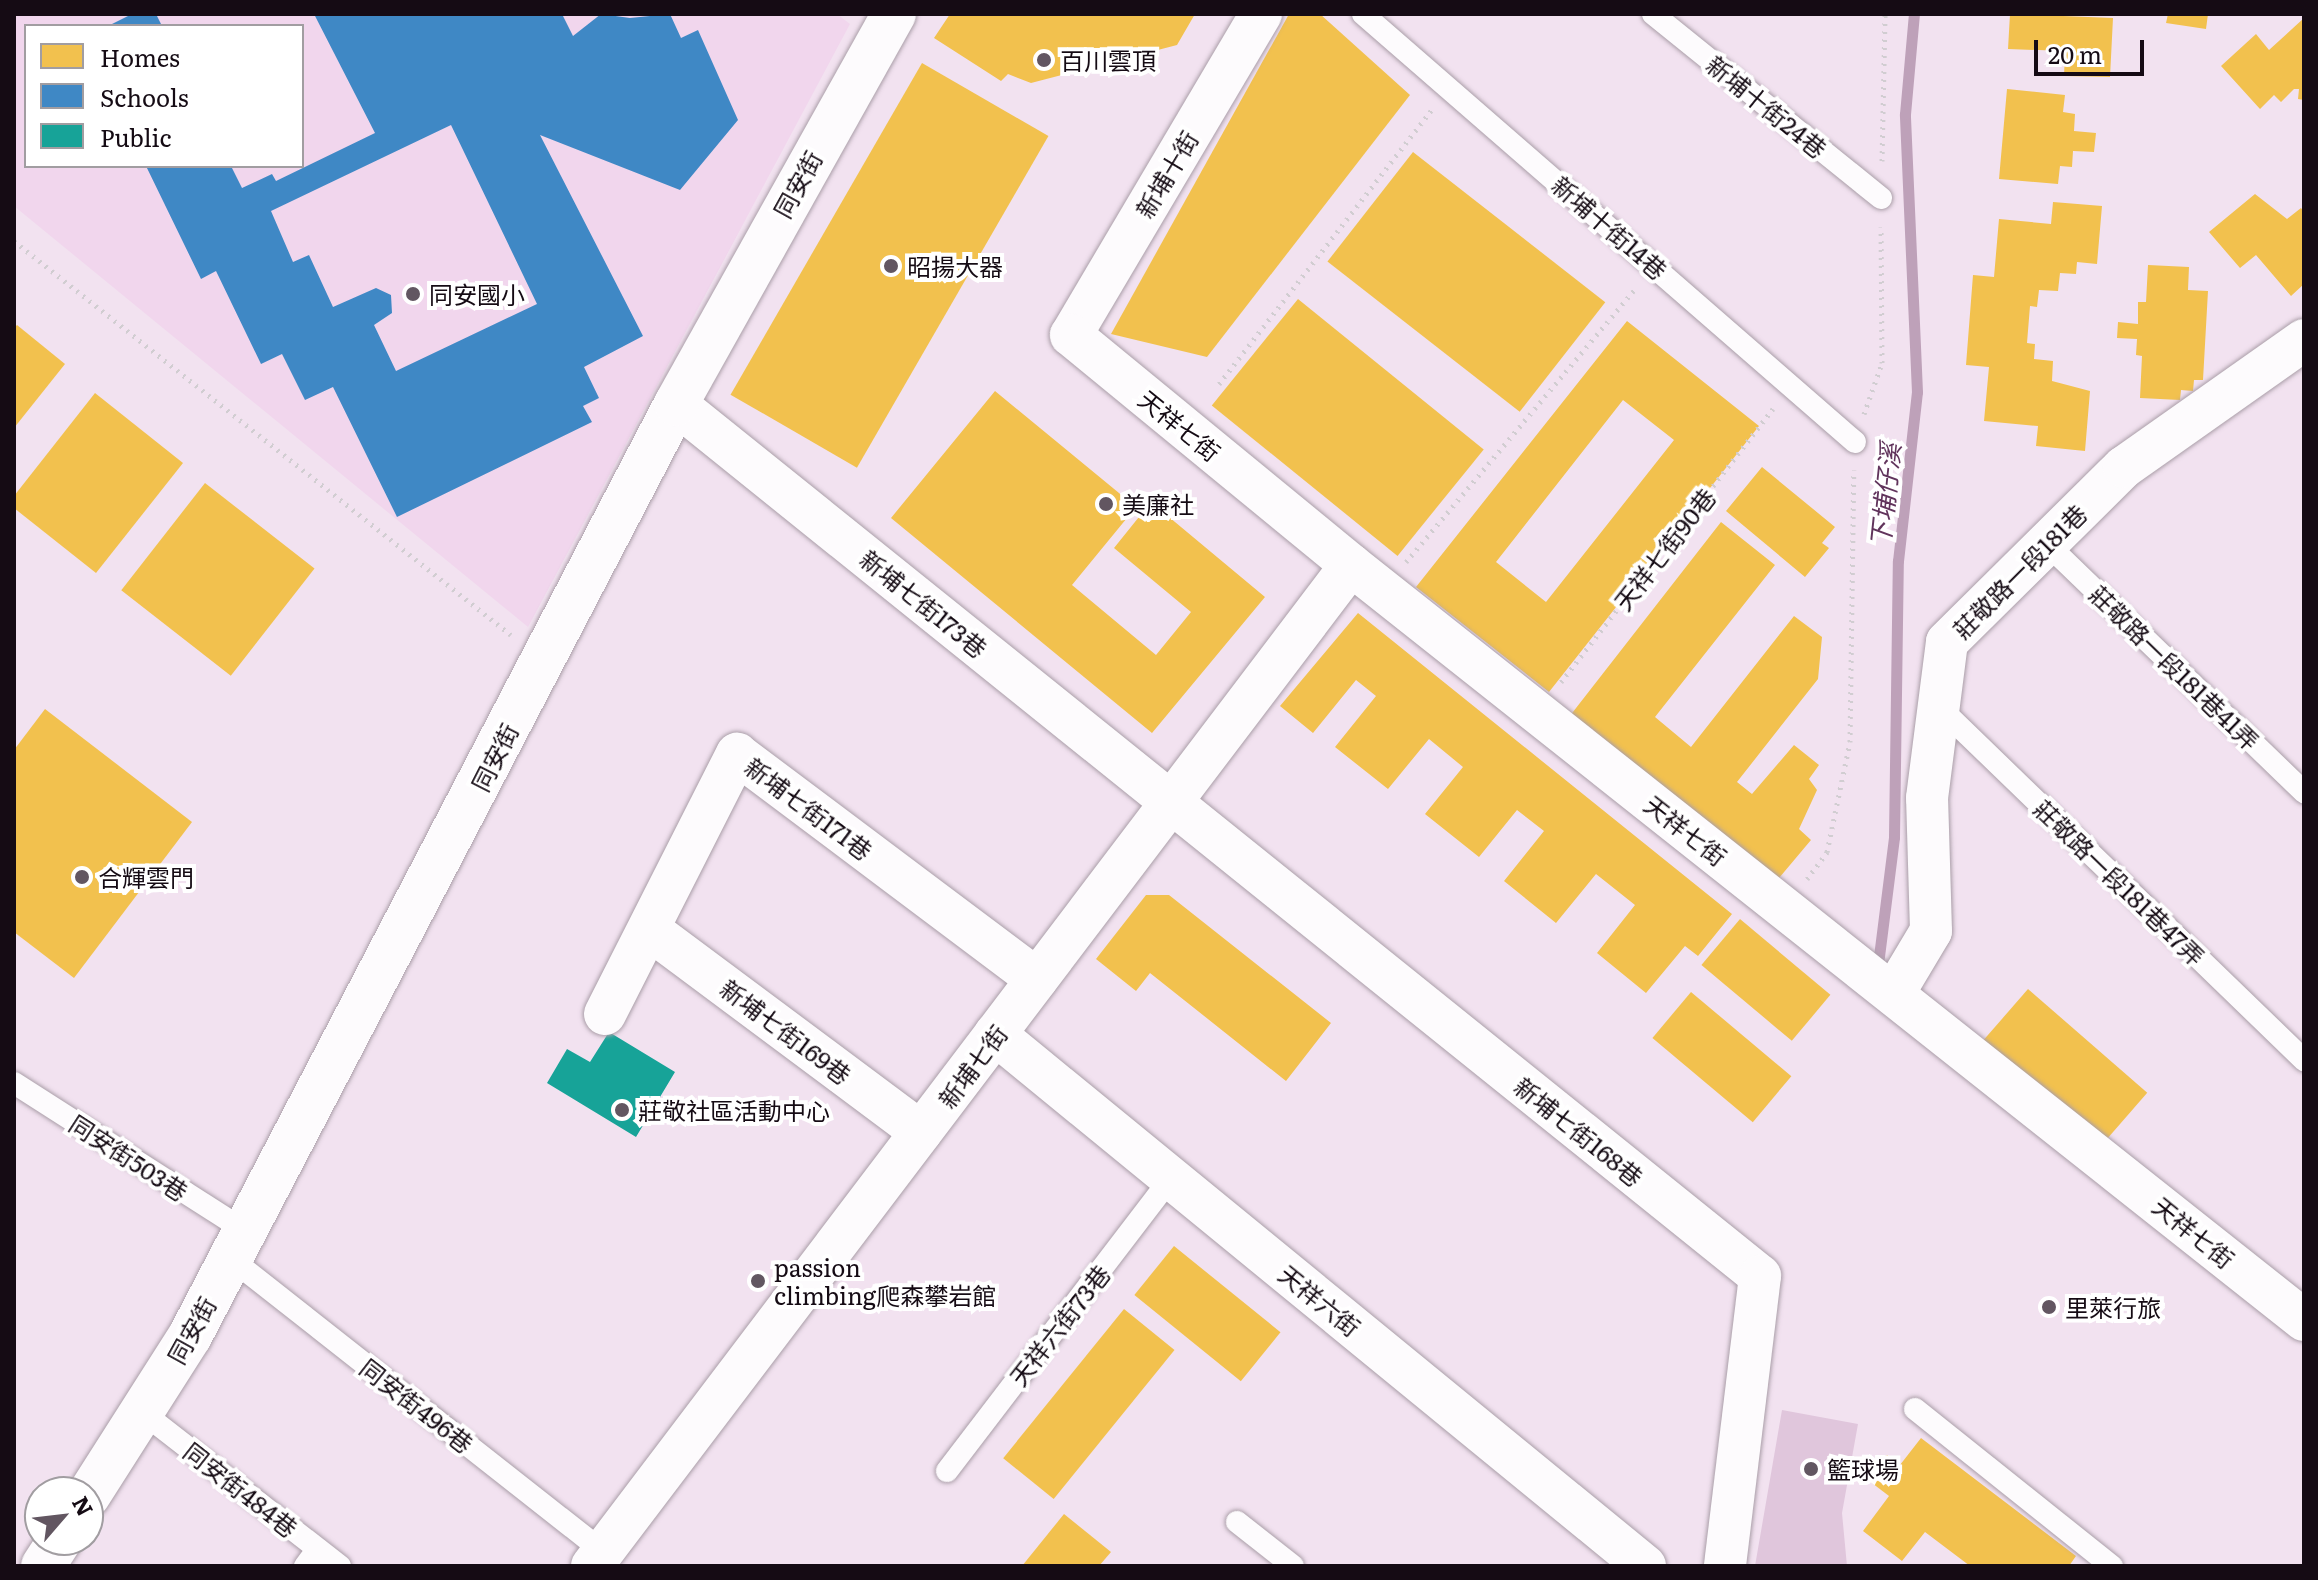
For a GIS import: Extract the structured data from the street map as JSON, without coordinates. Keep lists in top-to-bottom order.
{
  "streets": {
    "street": [
      "新埔十街",
      "同安街",
      "天祥七街",
      "莊敬路一段181巷",
      "新埔七街173巷",
      "新埔七街171巷",
      "新埔七街169巷",
      "新埔七街",
      "新埔七街168巷",
      "天祥六街"
    ],
    "lane": [
      "新埔十街24巷",
      "新埔十街14巷",
      "莊敬路一段181巷41弄",
      "莊敬路一段181巷47弄",
      "同安街503巷",
      "天祥六街73巷",
      "同安街496巷",
      "同安街484巷"
    ],
    "path": ["天祥七街90巷"]
  },
  "crossings": [
    ["新埔十街", "天祥七街"],
    ["同安街", "新埔七街173巷"],
    ["同安街", "同安街503巷"],
    ["同安街", "同安街496巷"],
    ["同安街", "同安街484巷"],
    ["新埔十街14巷", "天祥七街90巷"],
    ["天祥七街", "天祥七街90巷"],
    ["天祥七街", "莊敬路一段181巷"],
    ["天祥七街", "新埔七街"],
    ["莊敬路一段181巷", "莊敬路一段181巷41弄"],
    ["莊敬路一段181巷", "莊敬路一段181巷47弄"],
    ["新埔七街173巷", "新埔七街"],
    ["新埔七街173巷", "新埔七街168巷"],
    ["新埔七街171巷", "新埔七街169巷"],
    ["新埔七街171巷", "新埔七街"],
    ["新埔七街169巷", "新埔七街"],
    ["新埔七街", "新埔七街168巷"],
    ["新埔七街", "天祥六街"],
    ["新埔七街", "同安街496巷"],
    ["同安街503巷", "同安街496巷"],
    ["天祥六街", "天祥六街73巷"]
  ],
  "water": ["下埔仔溪"],
  "places": [
    "百川雲頂",
    "昭揚大器",
    "同安國小",
    "美廉社",
    "合輝雲門",
    "莊敬社區活動中心",
    "passion climbing爬森攀岩館",
    "里萊行旅",
    "籃球場"
  ],
  "legend": ["Homes", "Schools", "Public"],
  "scale_bar": "20 m",
  "north": "top right"
}
